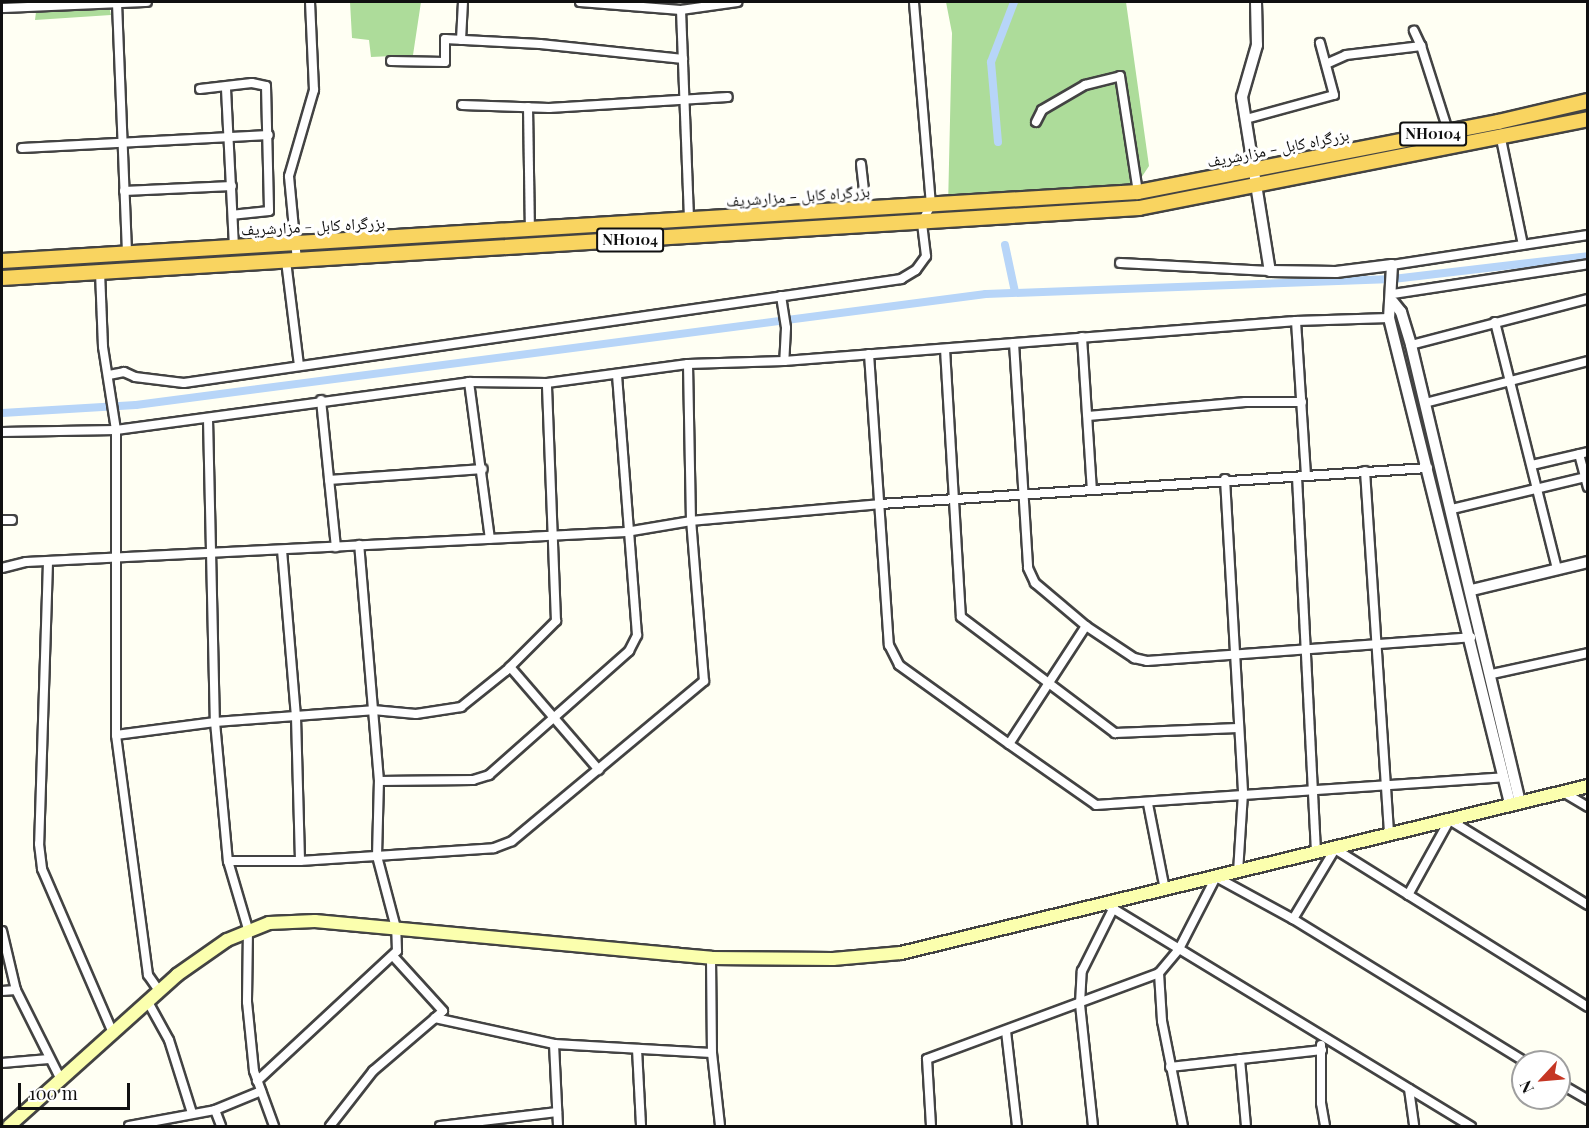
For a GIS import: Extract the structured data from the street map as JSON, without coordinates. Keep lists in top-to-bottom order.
{
  "streets": {
    "highway": ["NH0104", "بزرگراه کابل - مزارشریف"]
  },
  "scale_bar": "100 m",
  "north": "bottom left"
}
